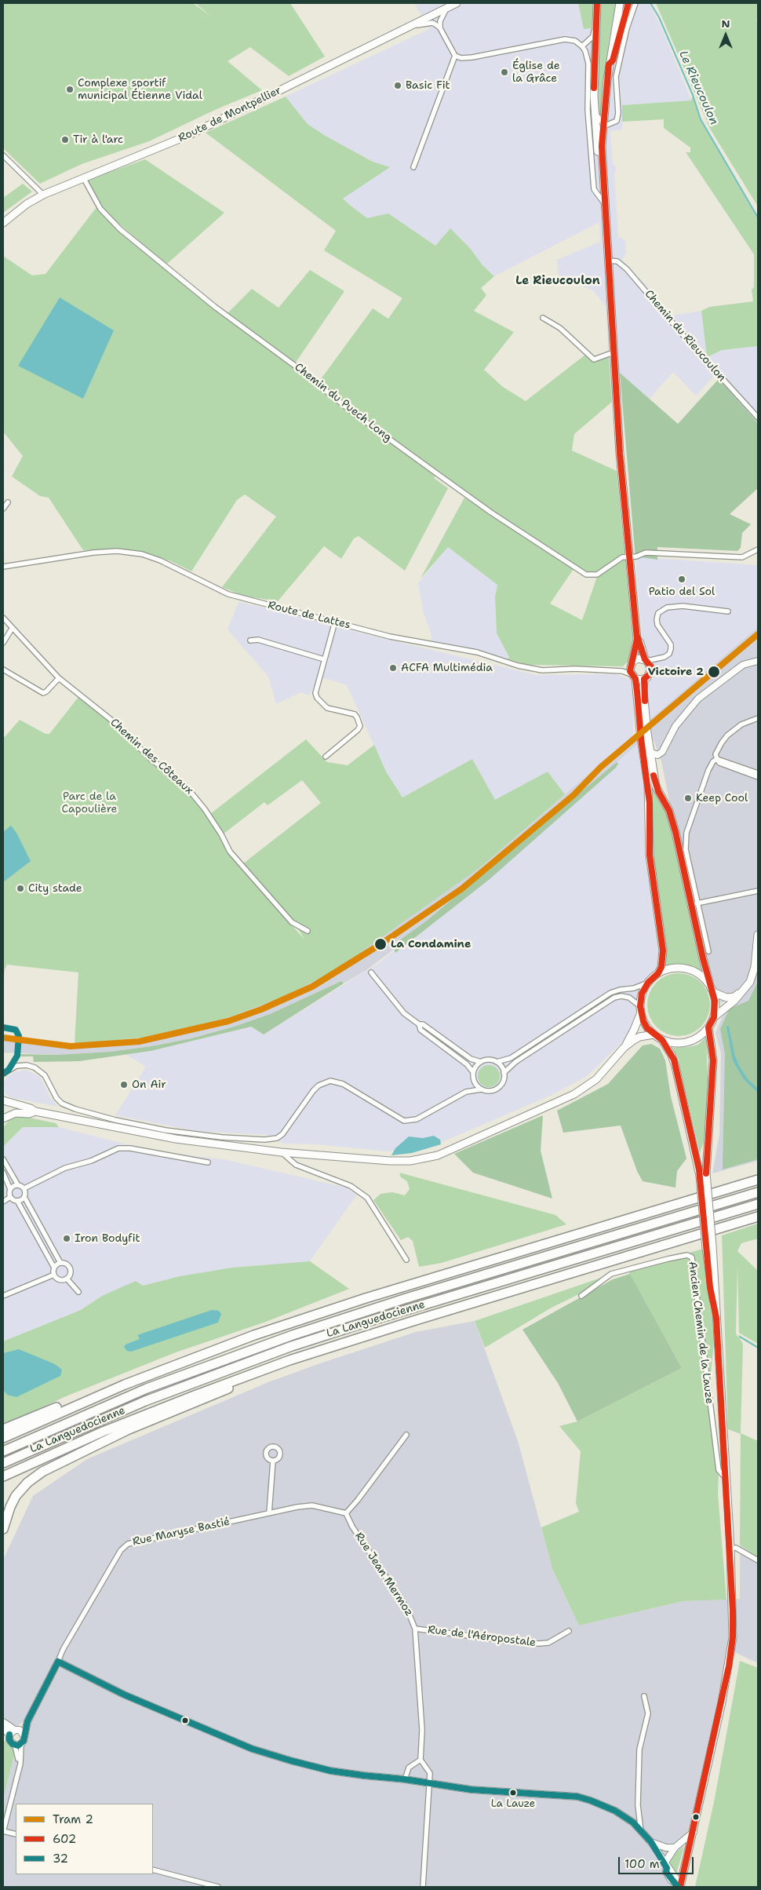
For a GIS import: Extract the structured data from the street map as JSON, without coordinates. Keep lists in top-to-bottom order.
{
  "streets": {
    "highway": ["La Languedocienne"],
    "main road": ["Route de Montpellier"],
    "street": [
      "Chemin du Rieucoulon",
      "Chemin du Puech Long",
      "Route de Lattes",
      "Chemin des Côteaux",
      "Ancien Chemin de la Lauze",
      "Rue Maryse Bastié",
      "Rue Jean Mermoz",
      "Rue de l'Aéropostale"
    ]
  },
  "crossings": [
    ["Route de Montpellier", "Chemin du Puech Long"],
    ["Rue Maryse Bastié", "Rue Jean Mermoz"],
    ["Rue Jean Mermoz", "Rue de l'Aéropostale"]
  ],
  "districts": ["Le Rieucoulon"],
  "water": ["Le Rieucoulon"],
  "parks": ["Parc de la Capoulière"],
  "places": [
    "Église de la Grâce",
    "Basic Fit",
    "Complexe sportif municipal Étienne Vidal",
    "Tir à l'arc",
    "Patio del Sol",
    "ACFA Multimédia",
    "Victoire 2",
    "Keep Cool",
    "City stade",
    "La Condamine",
    "On Air",
    "Iron Bodyfit",
    "La Lauze"
  ],
  "lines": ["transit line 602", "tram line 2", "transit line 32"],
  "legend": ["Tram 2", "602", "32"],
  "scale_bar": "100 m",
  "north": "top"
}
